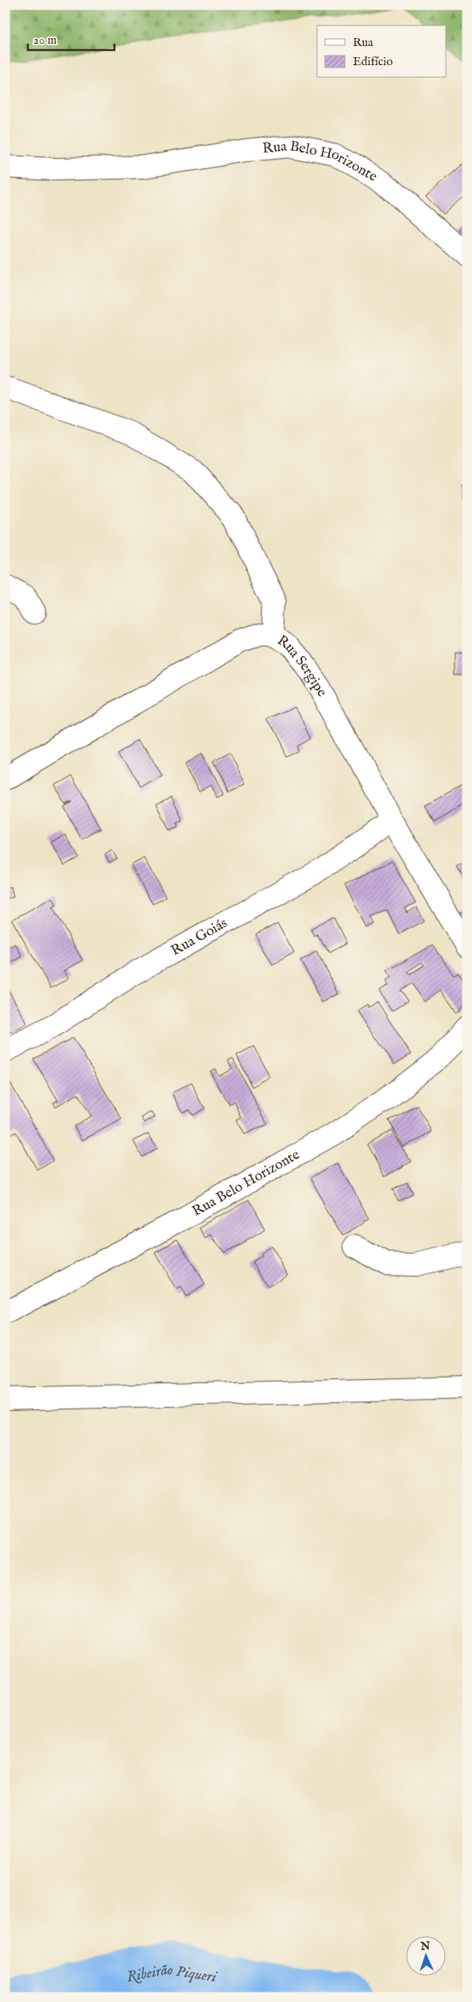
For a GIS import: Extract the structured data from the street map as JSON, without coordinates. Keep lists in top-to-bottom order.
{
  "streets": {
    "street": ["Rua Belo Horizonte", "Rua Sergipe", "Rua Goiás"]
  },
  "crossings": [
    ["Rua Sergipe", "Rua Goiás"]
  ],
  "water": ["Ribeirão Piqueri"],
  "legend": ["Rua", "Edifício"],
  "scale_bar": "20 m",
  "north": "top"
}
